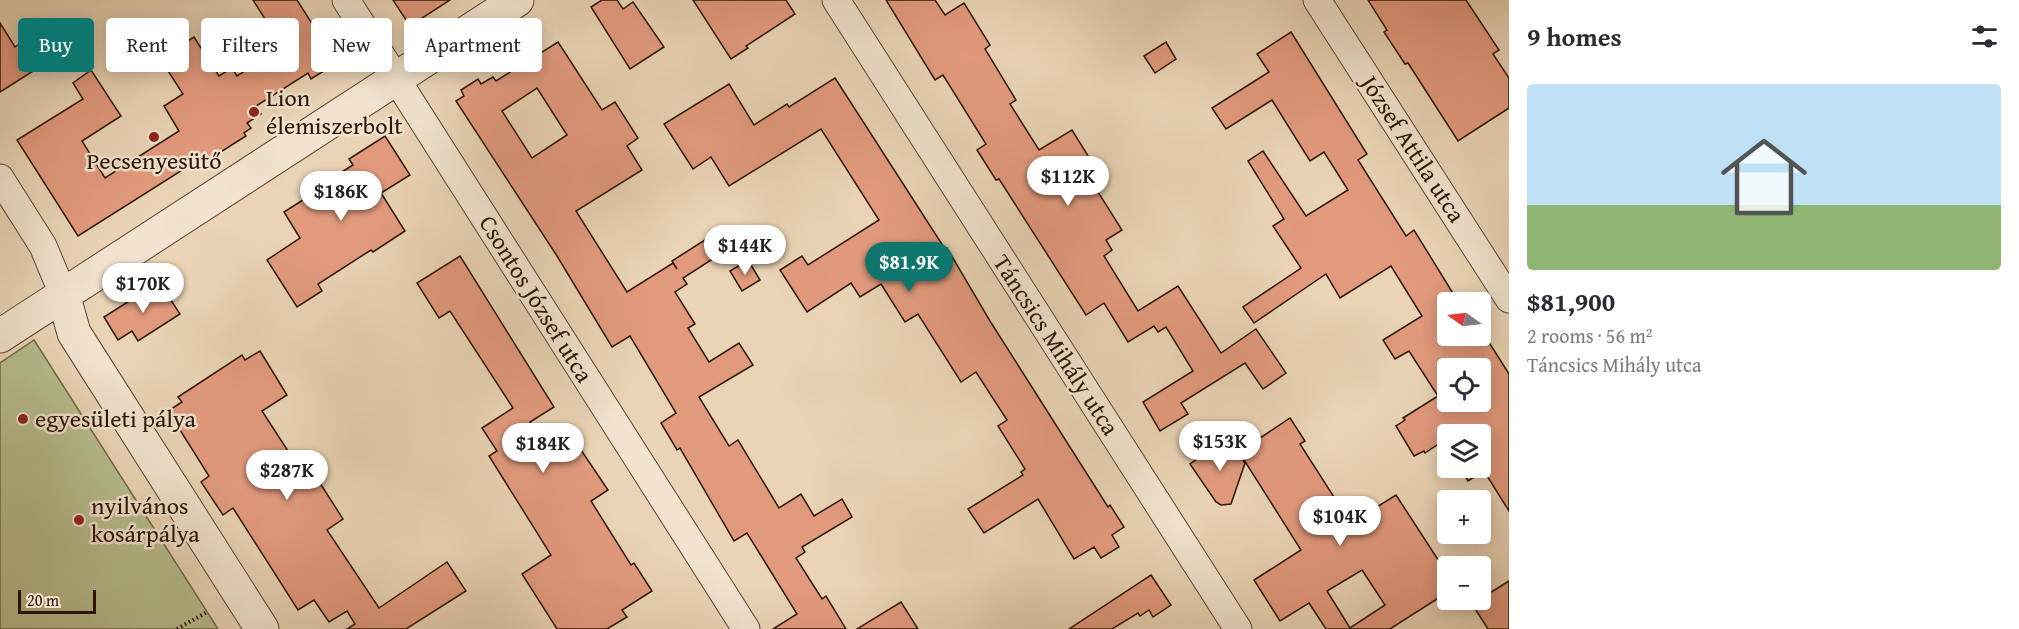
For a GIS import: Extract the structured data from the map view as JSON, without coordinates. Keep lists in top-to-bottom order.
{
  "streets": {
    "street": ["József Attila utca", "Csontos József utca", "Táncsics Mihály utca"]
  },
  "places": [
    "Lion élemiszerbolt",
    "Pecsenyesütő",
    "egyesületi pálya",
    "nyilvános kosárpálya"
  ],
  "scale_bar": "20 m",
  "north": "left",
  "page": {
    "heading": "9 homes",
    "chip": [
      "Buy",
      "Rent",
      "Filters",
      "New",
      "Apartment"
    ],
    "list": [
      {
        "name": "$81,900",
        "note": "2 rooms · 56 m² · Táncsics Mihály utca"
      }
    ],
    "price": [
      "$112K",
      "$186K",
      "$144K",
      "$81.9K",
      "$170K",
      "$153K",
      "$184K",
      "$287K",
      "$104K"
    ],
    "map_buttons": ["+", "−"],
    "scale": "20 m"
  }
}
